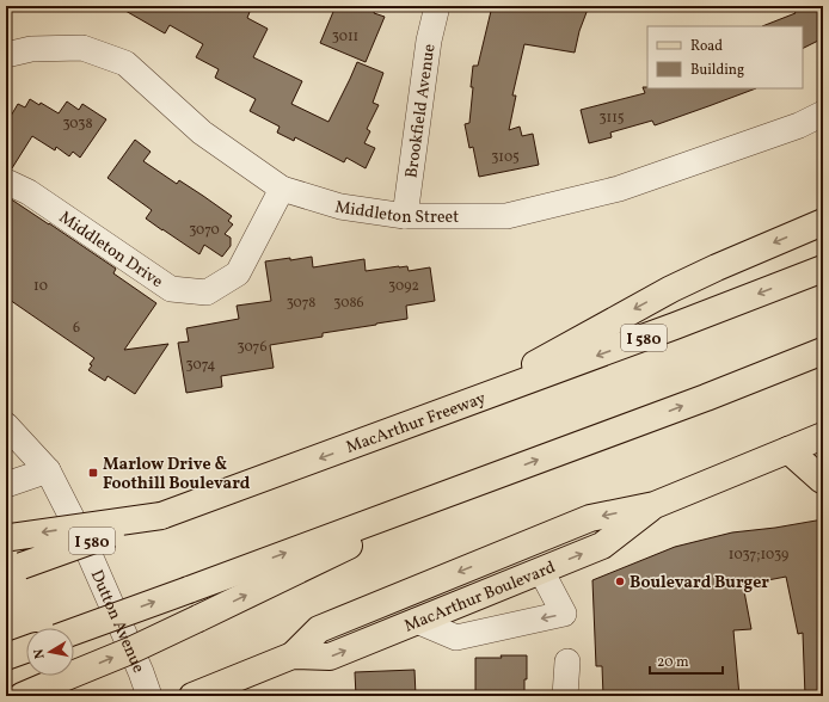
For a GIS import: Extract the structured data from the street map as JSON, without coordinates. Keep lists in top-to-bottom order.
{
  "streets": {
    "main road": ["I 580", "MacArthur Freeway", "MacArthur Boulevard"],
    "street": [
      "Brookfield Avenue",
      "Middleton Street",
      "Middleton Drive",
      "Dutton Avenue"
    ]
  },
  "crossings": [
    ["Brookfield Avenue", "Middleton Street"],
    ["Middleton Street", "Middleton Drive"]
  ],
  "places": {
    "transit": ["Marlow Drive & Foothill Boulevard"],
    "other": ["Boulevard Burger"]
  },
  "house_numbers": [
    "3011",
    "3115",
    "3038",
    "3105",
    "3070",
    "10",
    "3092",
    "3078",
    "3086",
    "6",
    "3076",
    "3074",
    "1037;1039"
  ],
  "legend": ["Road", "Building"],
  "scale_bar": "20 m",
  "north": "left"
}
